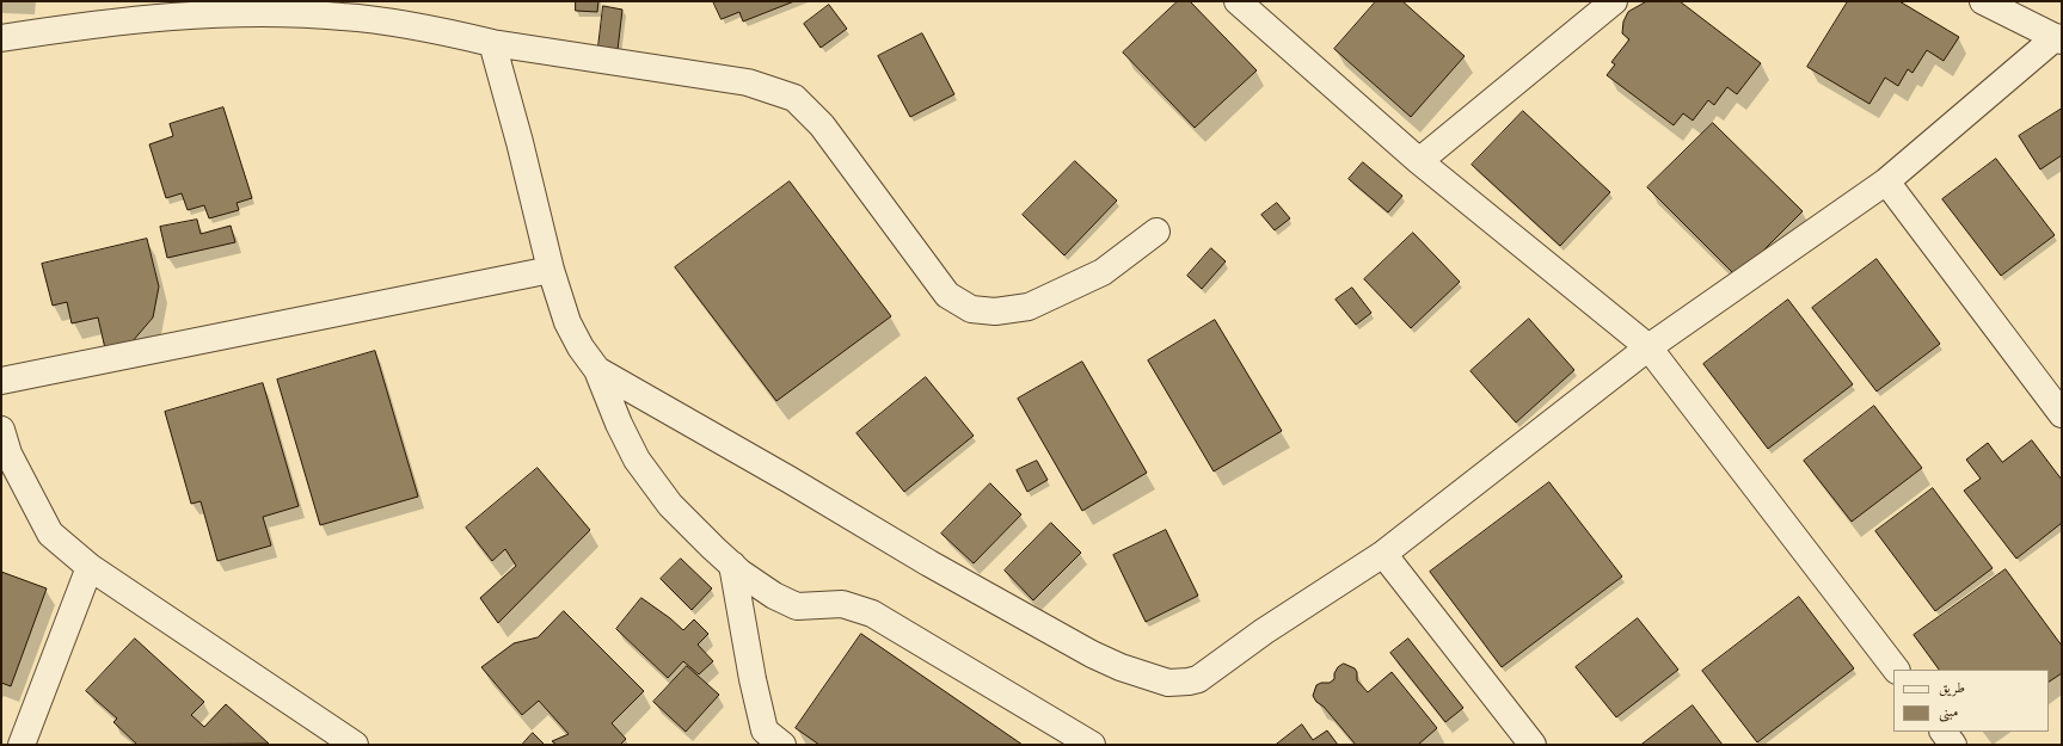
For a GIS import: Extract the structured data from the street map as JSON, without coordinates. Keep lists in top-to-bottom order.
{
  "legend": ["طريق", "مبنى"]
}
